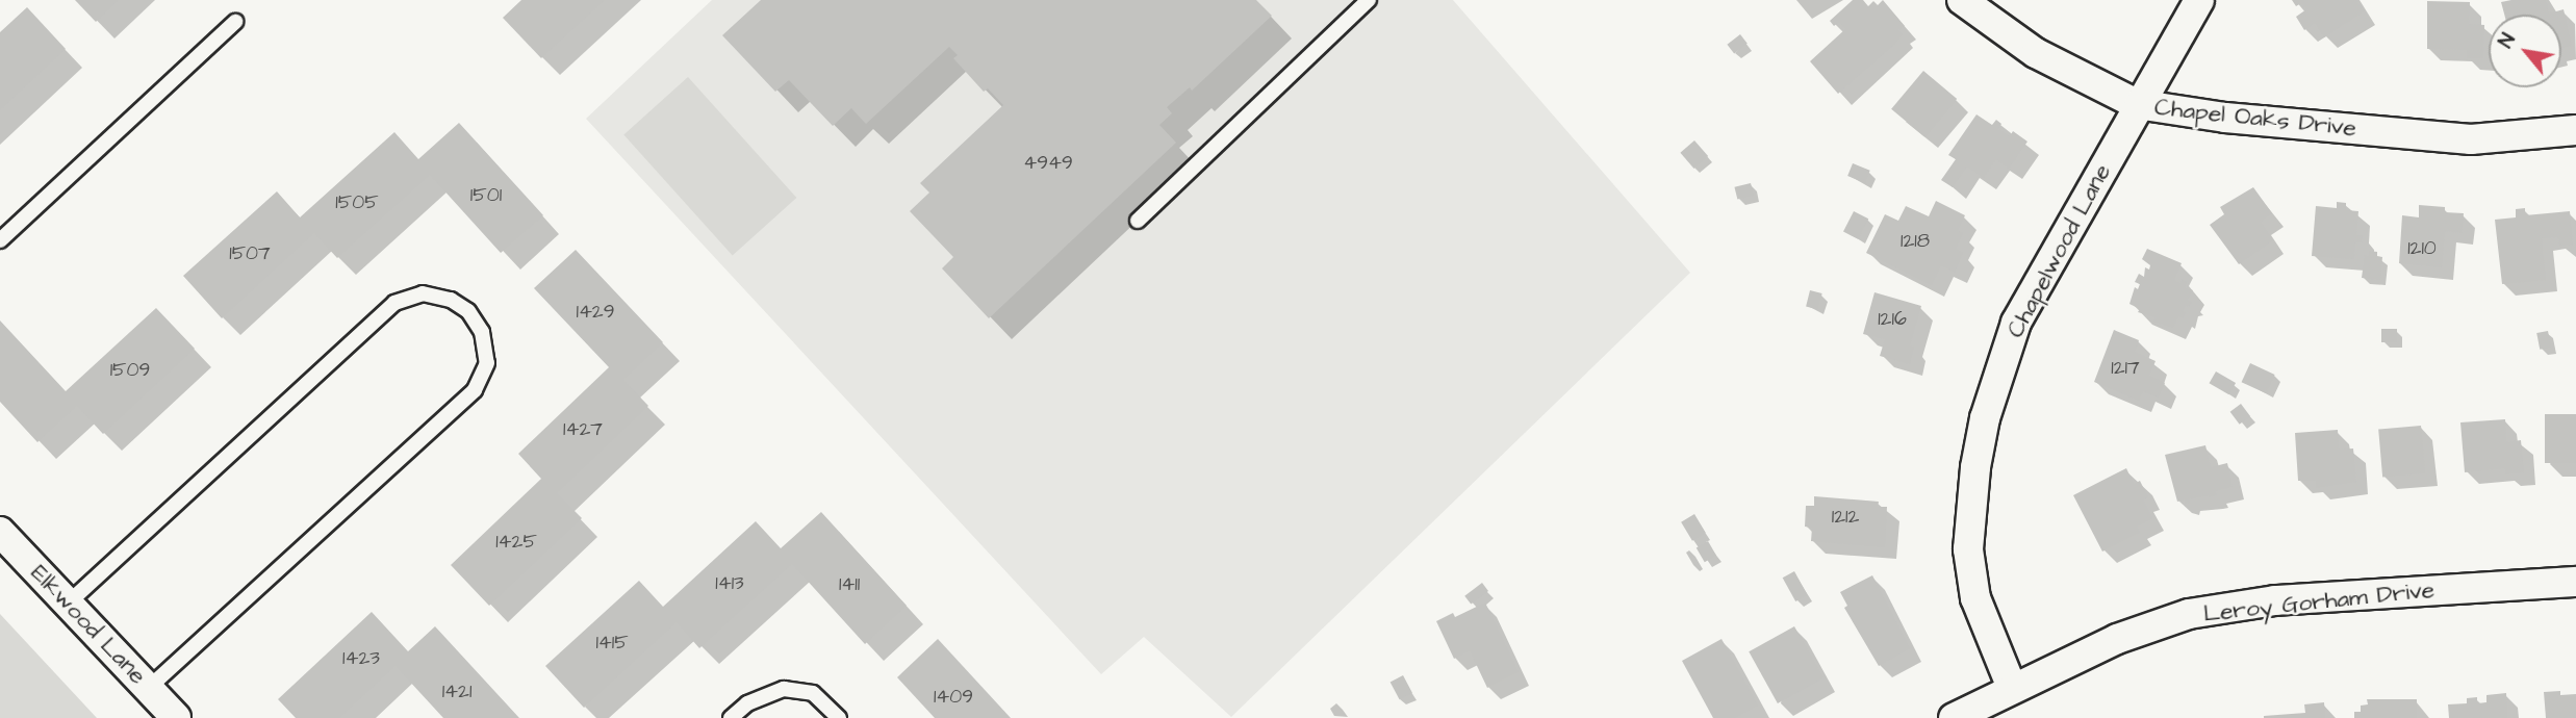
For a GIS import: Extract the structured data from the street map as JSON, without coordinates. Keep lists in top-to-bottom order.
{
  "streets": {
    "street": [
      "Chapel Oaks Drive",
      "Chapelwood Lane",
      "Leroy Gorham Drive",
      "Elkwood Lane"
    ]
  },
  "crossings": [
    ["Chapel Oaks Drive", "Chapelwood Lane"],
    ["Chapelwood Lane", "Leroy Gorham Drive"]
  ],
  "house_numbers": [
    "4949",
    "1501",
    "1505",
    "1218",
    "1210",
    "1507",
    "1429",
    "1216",
    "1217",
    "1509",
    "1427",
    "1212",
    "1425",
    "1413",
    "1411",
    "1415",
    "1423",
    "1421",
    "1409"
  ],
  "north": "top left"
}
